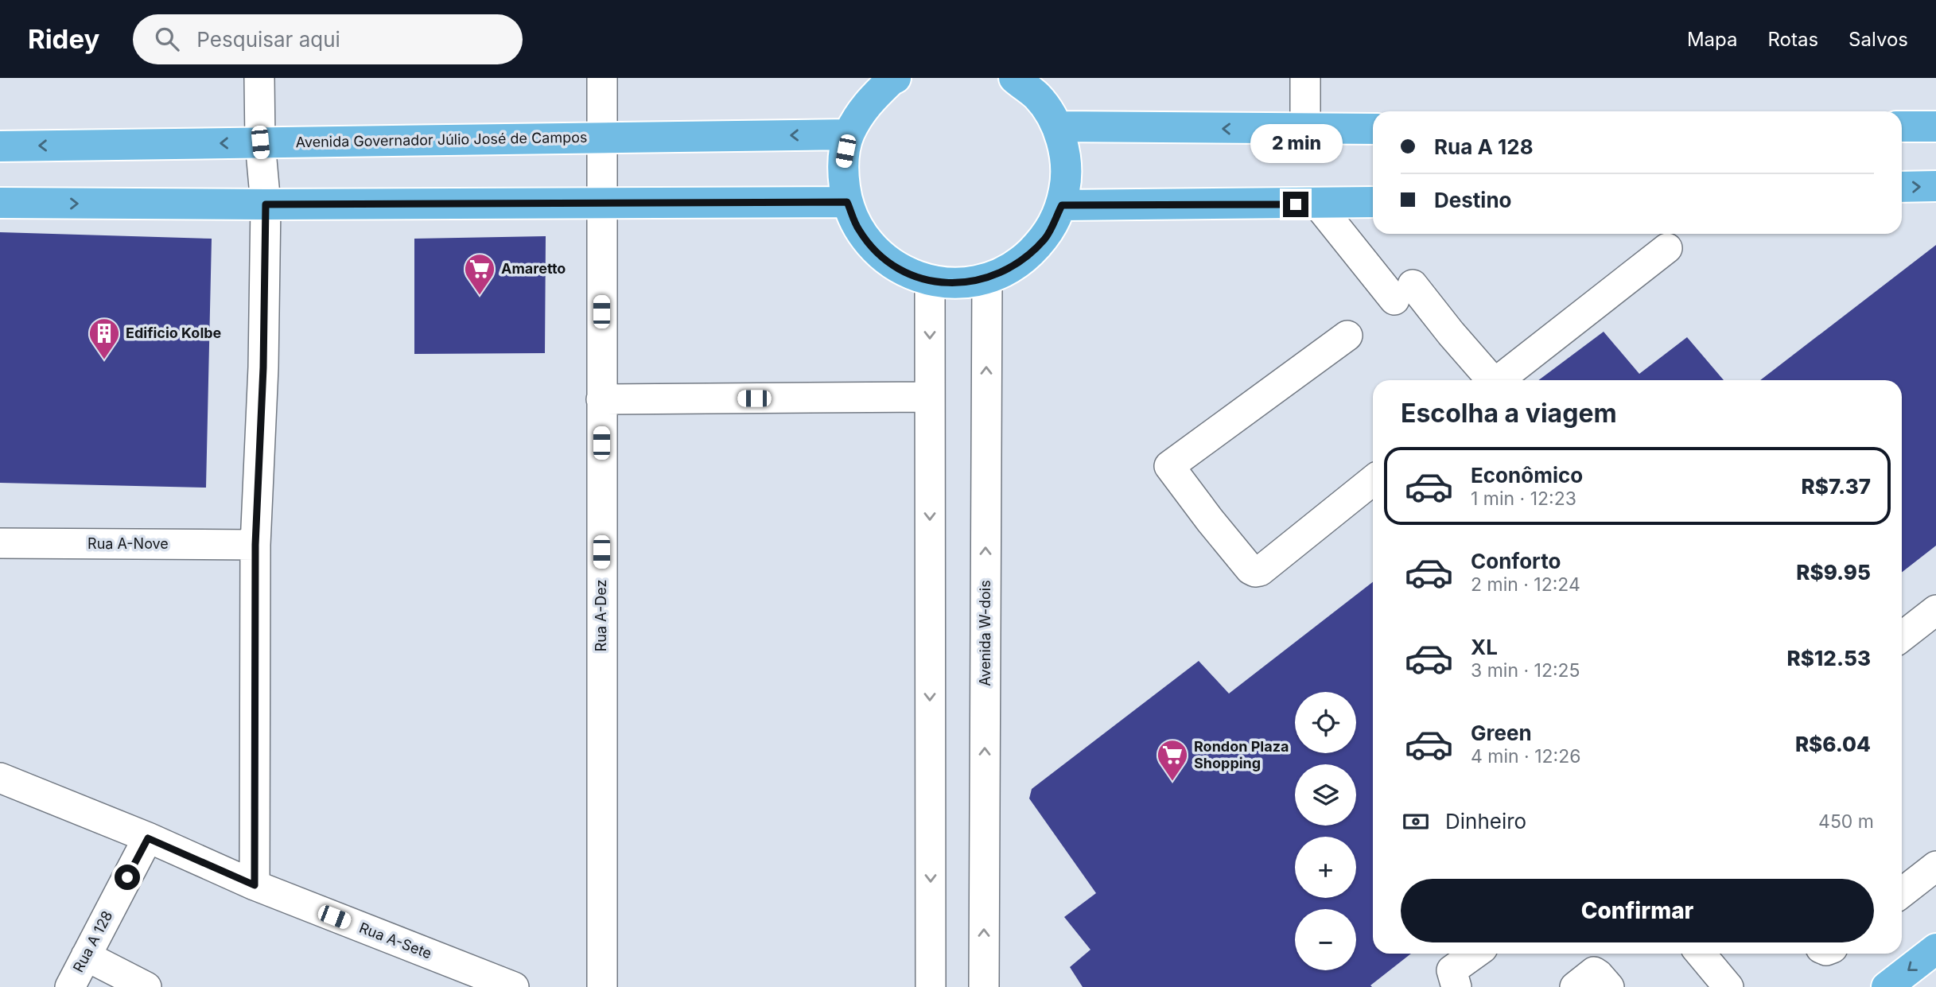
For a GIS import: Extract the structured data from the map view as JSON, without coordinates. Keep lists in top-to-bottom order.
{
  "streets": {
    "main road": ["Avenida Governador Júlio José de Campos"],
    "street": [
      "Rua A-Nove",
      "Rua A-Dez",
      "Avenida W-dois",
      "Rua A-Sete",
      "Rua A 128"
    ]
  },
  "crossings": [
    ["Avenida Governador Júlio José de Campos", "Rua A-Dez"],
    ["Rua A-Sete", "Rua A 128"]
  ],
  "places": {
    "supermarket": ["Amaretto", "Rondon Plaza Shopping"],
    "building": ["Edificio Kolbe"]
  },
  "page": {
    "header": "Ridey",
    "search": "Pesquisar aqui",
    "nav": ["Mapa", "Rotas", "Salvos"],
    "banner": ["Rua A 128", "Destino"],
    "bubble": "2 min",
    "heading": "Escolha a viagem",
    "list": [
      {
        "name": "Econômico",
        "note": "1 min · 12:23",
        "value": "R$7.37"
      },
      {
        "name": "Conforto",
        "note": "2 min · 12:24",
        "value": "R$9.95"
      },
      {
        "name": "XL",
        "note": "3 min · 12:25",
        "value": "R$12.53"
      },
      {
        "name": "Green",
        "note": "4 min · 12:26",
        "value": "R$6.04"
      }
    ],
    "map_buttons": ["+", "−"],
    "pay": ["Dinheiro", "450 m"],
    "buttons": "Confirmar"
  }
}
